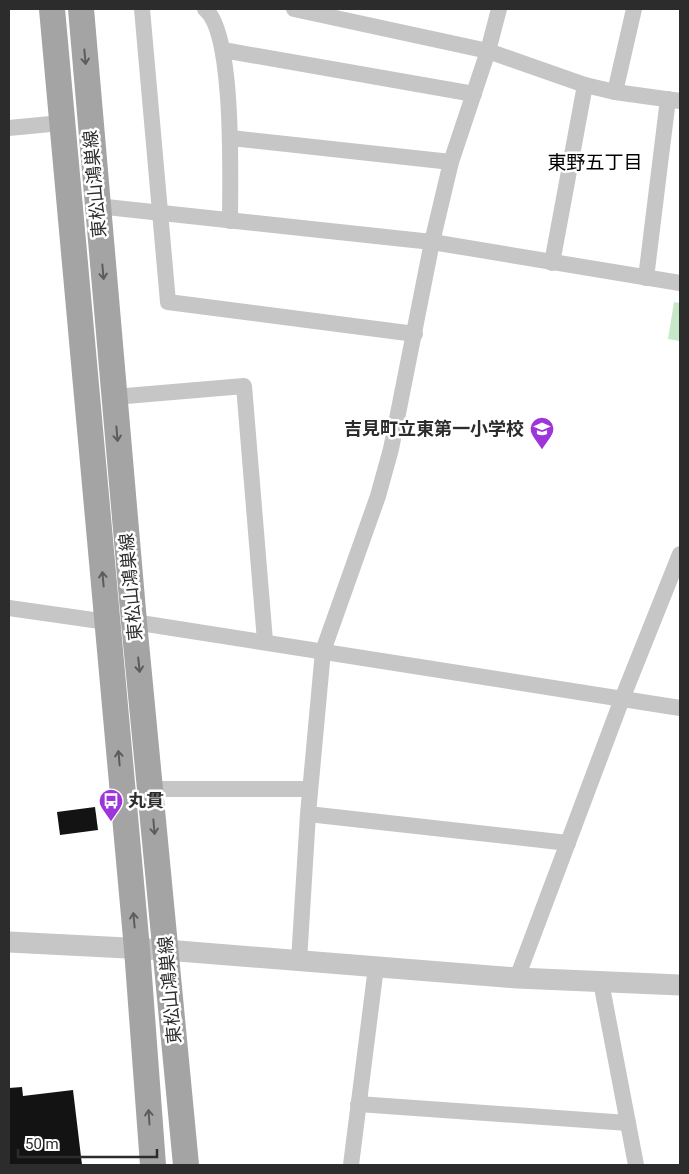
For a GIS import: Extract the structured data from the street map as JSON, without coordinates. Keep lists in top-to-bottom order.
{
  "streets": {
    "main road": ["東松山鴻巣線"]
  },
  "districts": ["東野五丁目"],
  "places": {
    "school or university": ["吉見町立東第一小学校"],
    "bus stop": ["丸貫"]
  },
  "scale_bar": "50 m"
}
